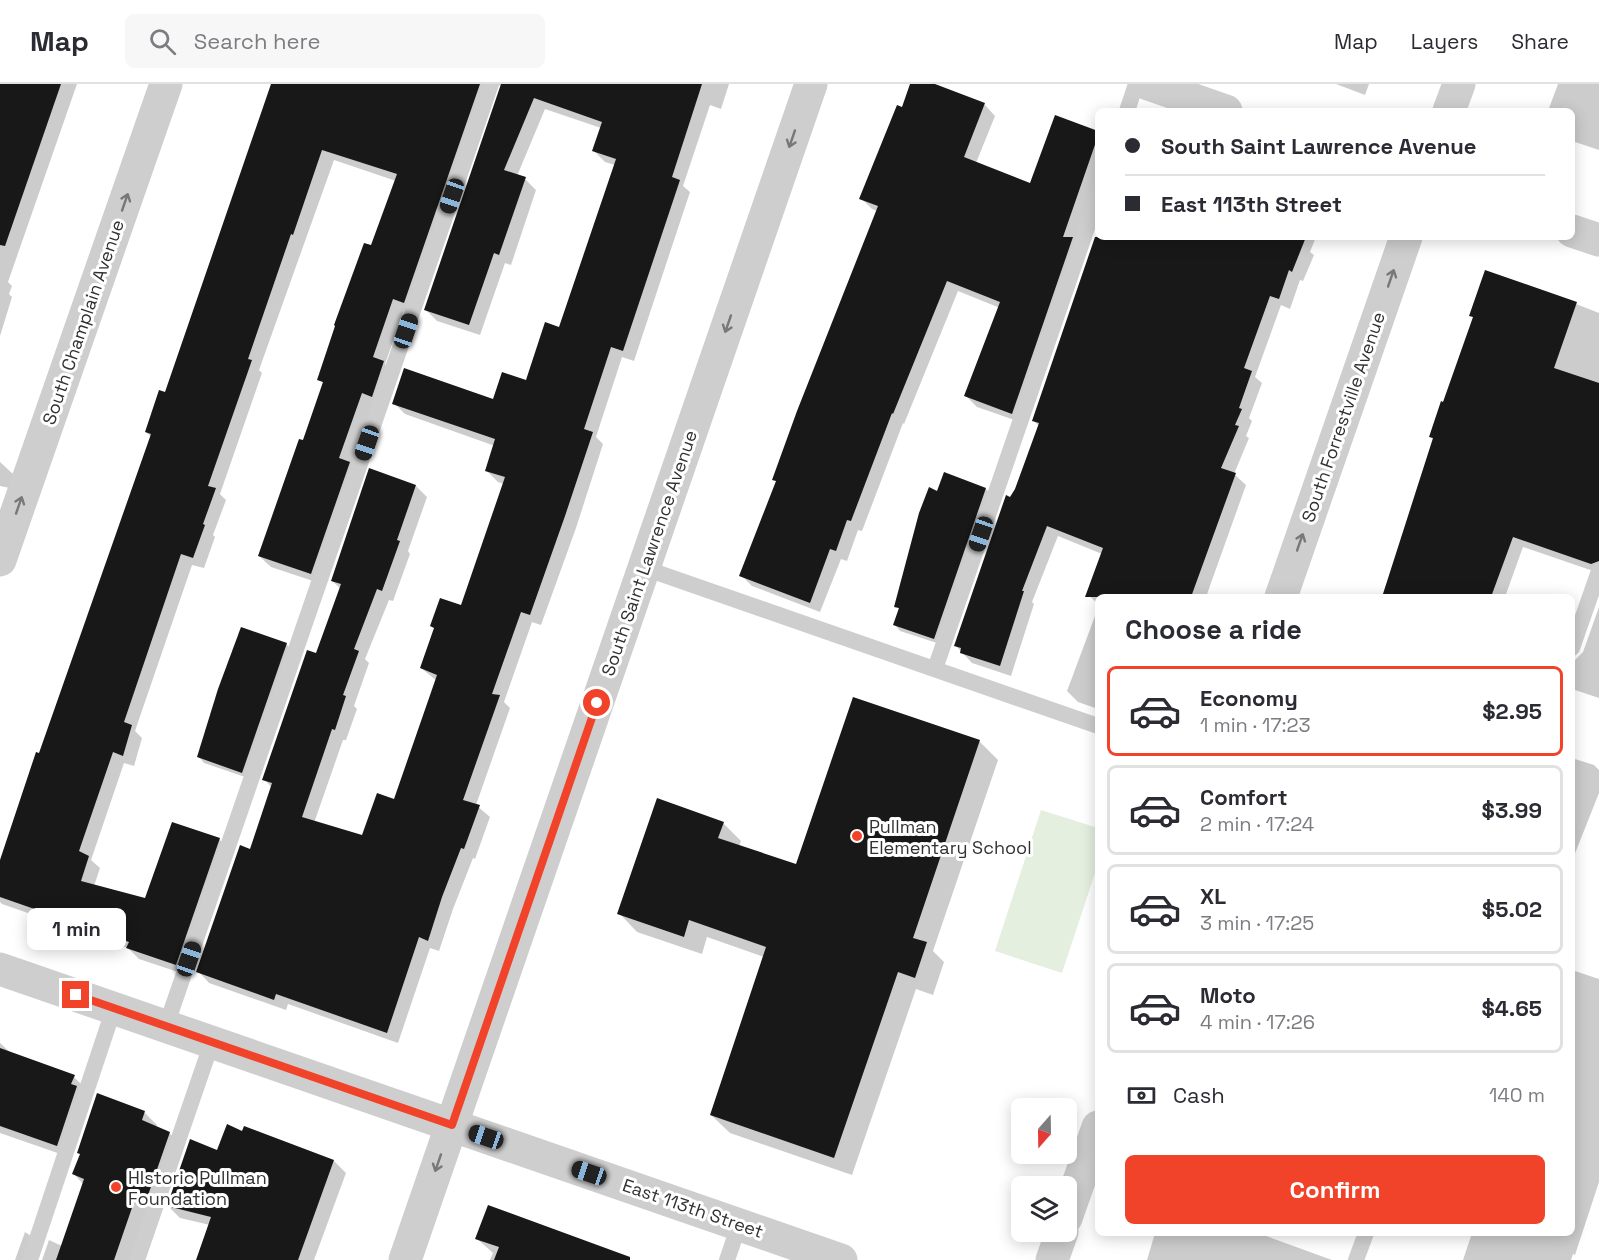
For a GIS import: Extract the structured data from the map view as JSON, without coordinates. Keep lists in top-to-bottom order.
{
  "streets": {
    "street": [
      "South Champlain Avenue",
      "South Forrestville Avenue",
      "South Saint Lawrence Avenue",
      "East 113th Street"
    ]
  },
  "crossings": [
    ["South Saint Lawrence Avenue", "East 113th Street"]
  ],
  "one_way": ["South Champlain Avenue", "South Forrestville Avenue", "South Saint Lawrence Avenue"],
  "places": ["Pullman Elementary School", "HIstoric Pullman Foundation"],
  "north": "bottom",
  "page": {
    "header": "Map",
    "search": "Search here",
    "nav": ["Map", "Layers", "Share"],
    "banner": ["South Saint Lawrence Avenue", "East 113th Street"],
    "heading": "Choose a ride",
    "list": [
      {
        "name": "Economy",
        "note": "1 min · 17:23",
        "value": "$2.95"
      },
      {
        "name": "Comfort",
        "note": "2 min · 17:24",
        "value": "$3.99"
      },
      {
        "name": "XL",
        "note": "3 min · 17:25",
        "value": "$5.02"
      },
      {
        "name": "Moto",
        "note": "4 min · 17:26",
        "value": "$4.65"
      }
    ],
    "bubble": "1 min",
    "pay": ["Cash", "140 m"],
    "buttons": "Confirm"
  }
}
